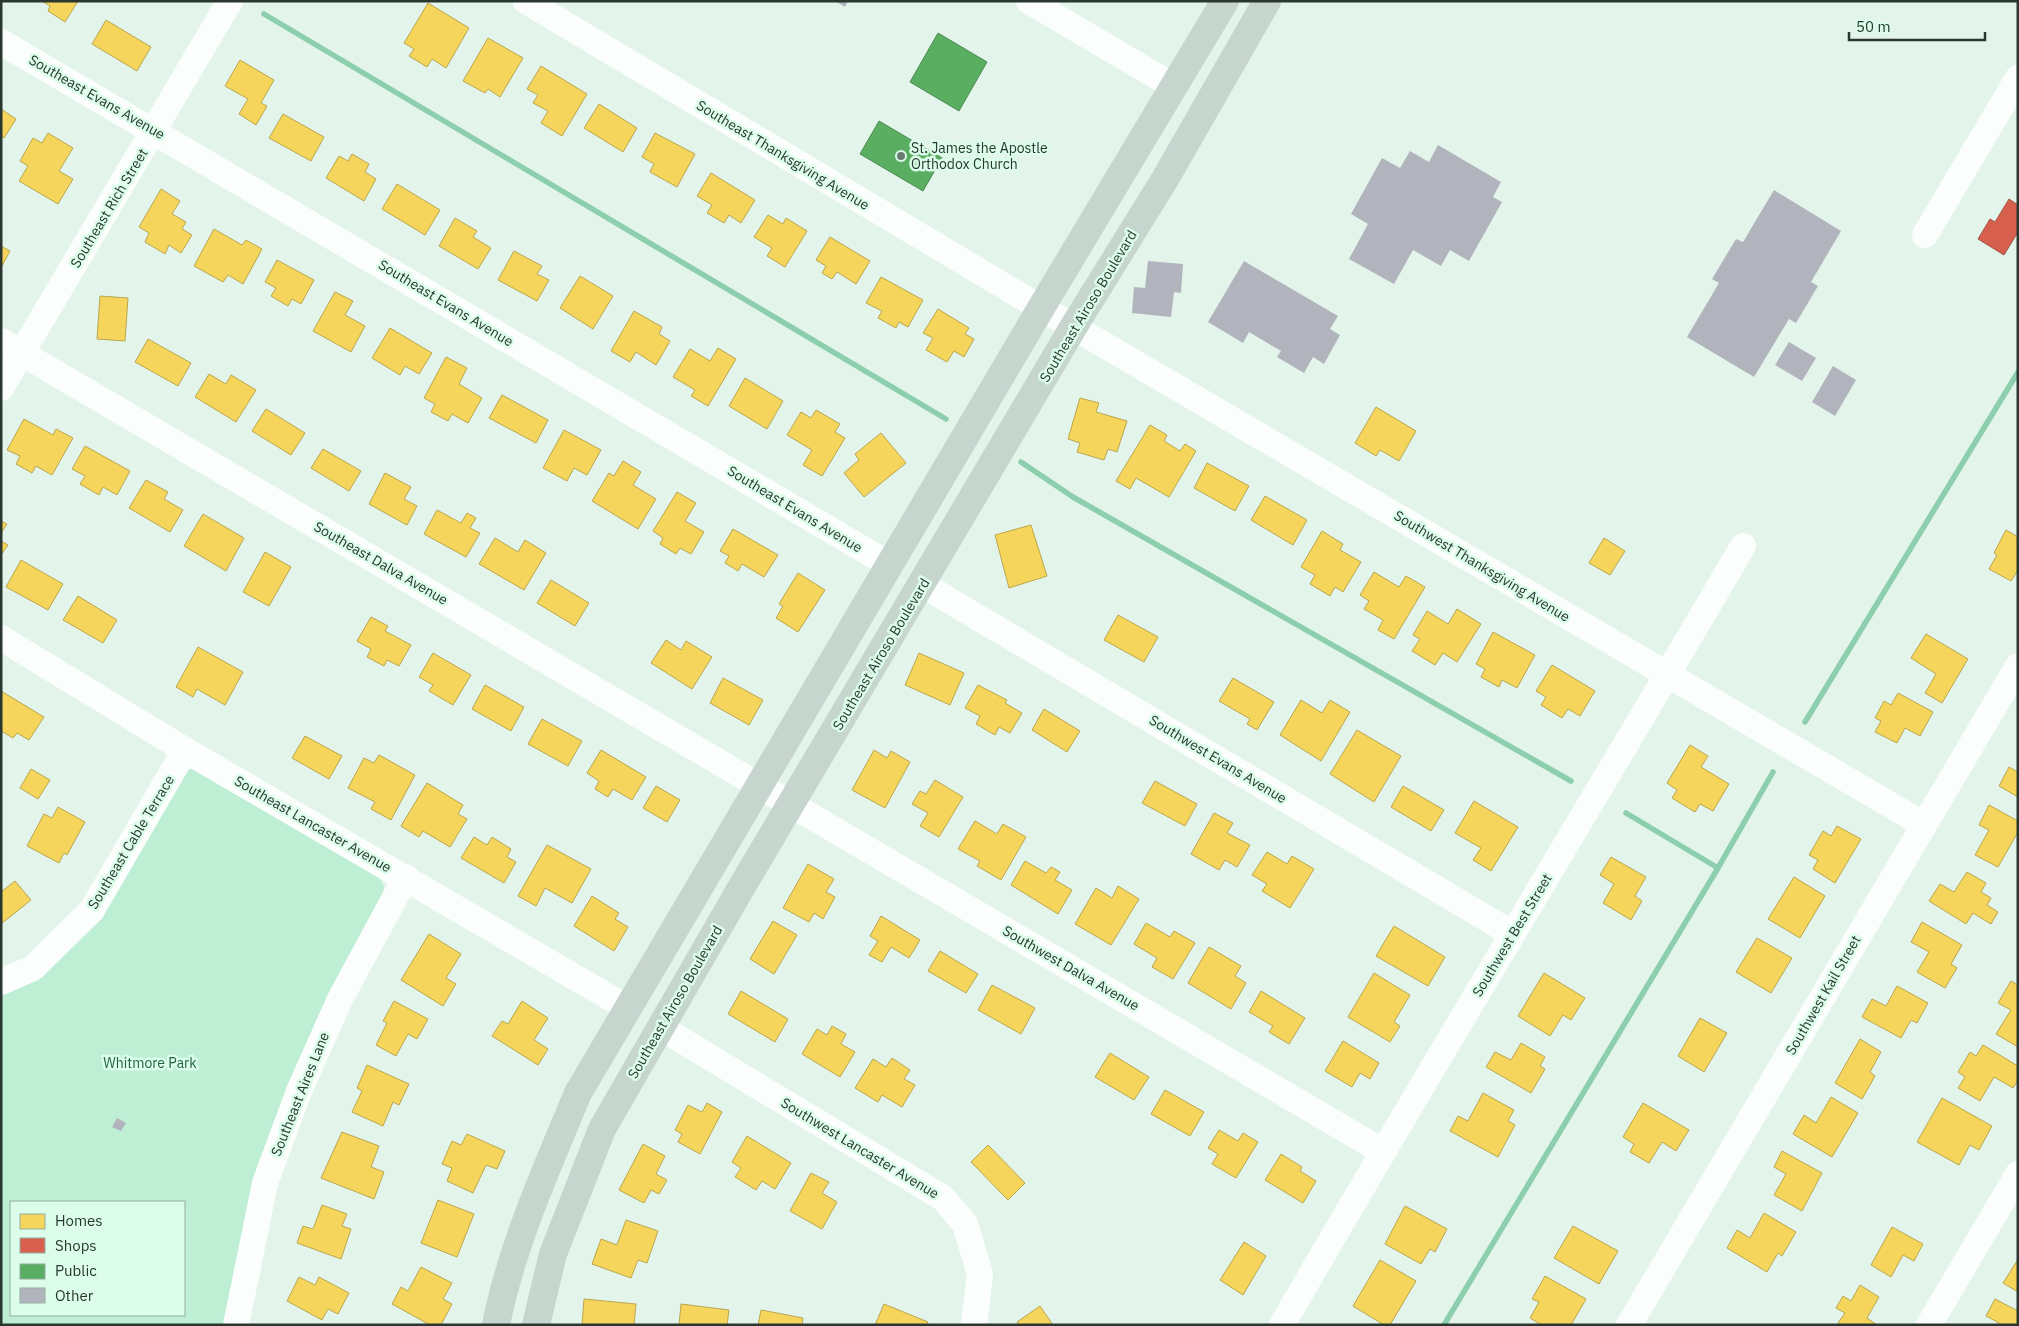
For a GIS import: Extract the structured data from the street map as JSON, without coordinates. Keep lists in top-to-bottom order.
{
  "streets": {
    "main road": ["Southeast Airoso Boulevard"],
    "street": [
      "Southeast Evans Avenue",
      "Southeast Thanksgiving Avenue",
      "Southeast Rich Street",
      "Southeast Dalva Avenue",
      "Southwest Thanksgiving Avenue",
      "Southwest Evans Avenue",
      "Southeast Lancaster Avenue",
      "Southeast Cable Terrace",
      "Southwest Best Street",
      "Southwest Dalva Avenue",
      "Southwest Kail Street",
      "Southeast Aires Lane",
      "Southwest Lancaster Avenue"
    ]
  },
  "crossings": [
    ["Southeast Evans Avenue", "Southeast Rich Street"],
    ["Southeast Thanksgiving Avenue", "Southwest Thanksgiving Avenue"],
    ["Southeast Rich Street", "Southeast Dalva Avenue"],
    ["Southeast Airoso Boulevard", "Southwest Thanksgiving Avenue"],
    ["Southeast Airoso Boulevard", "Southwest Evans Avenue"],
    ["Southeast Airoso Boulevard", "Southwest Dalva Avenue"],
    ["Southeast Airoso Boulevard", "Southwest Lancaster Avenue"],
    ["Southeast Dalva Avenue", "Southwest Dalva Avenue"],
    ["Southwest Thanksgiving Avenue", "Southwest Best Street"],
    ["Southwest Thanksgiving Avenue", "Southwest Kail Street"],
    ["Southwest Evans Avenue", "Southwest Best Street"],
    ["Southeast Lancaster Avenue", "Southeast Cable Terrace"],
    ["Southeast Lancaster Avenue", "Southeast Aires Lane"],
    ["Southwest Best Street", "Southwest Dalva Avenue"]
  ],
  "parks": ["Whitmore Park"],
  "places": ["St. James the Apostle Orthodox Church"],
  "legend": [
    "Homes",
    "Shops",
    "Public",
    "Other"
  ],
  "scale_bar": "50 m"
}
